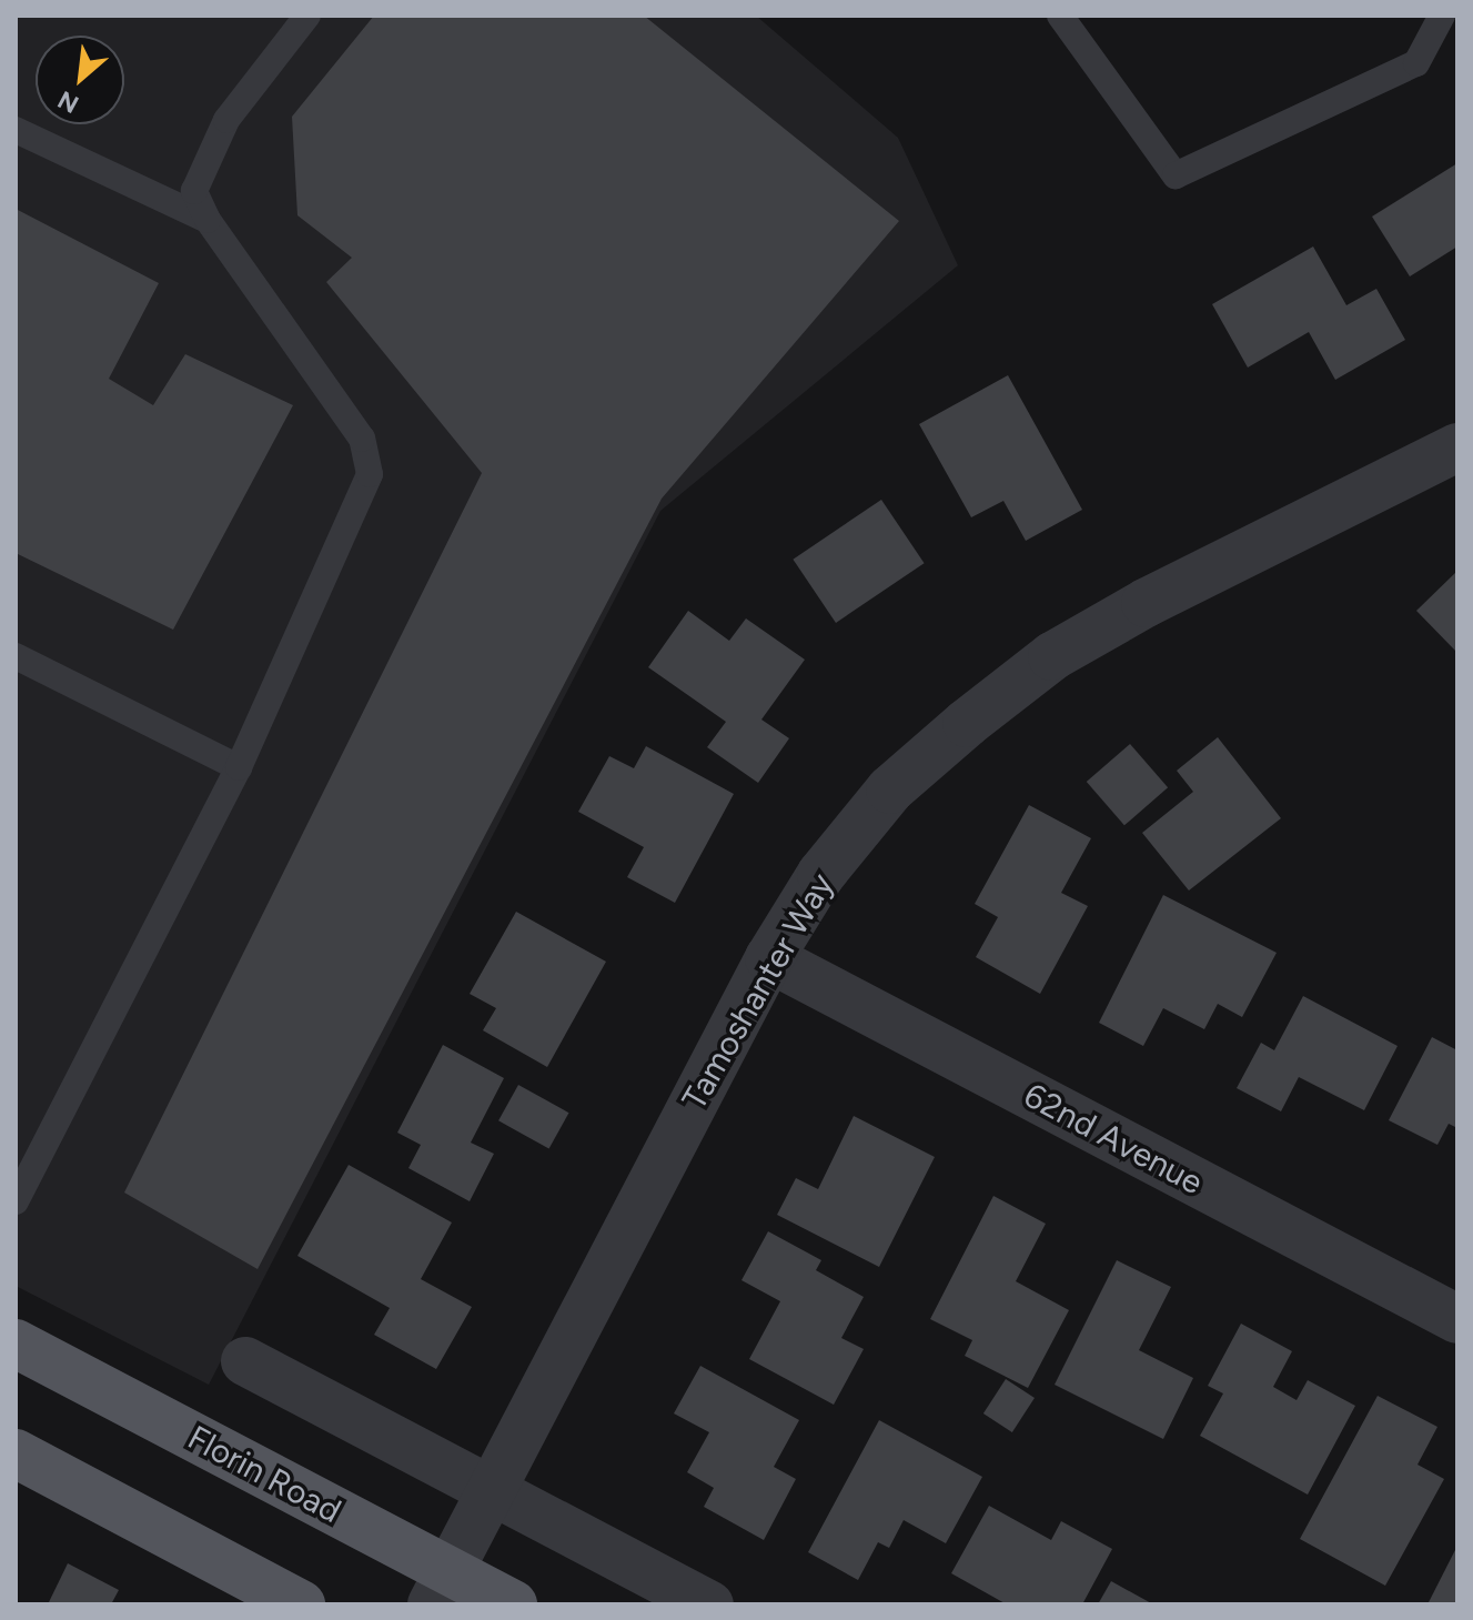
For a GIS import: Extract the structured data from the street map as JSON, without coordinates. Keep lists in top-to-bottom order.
{
  "streets": {
    "main road": ["Florin Road"],
    "street": ["Tamoshanter Way", "62nd Avenue"]
  },
  "crossings": [
    ["Tamoshanter Way", "62nd Avenue"],
    ["Tamoshanter Way", "Florin Road"]
  ],
  "north": "bottom left"
}
